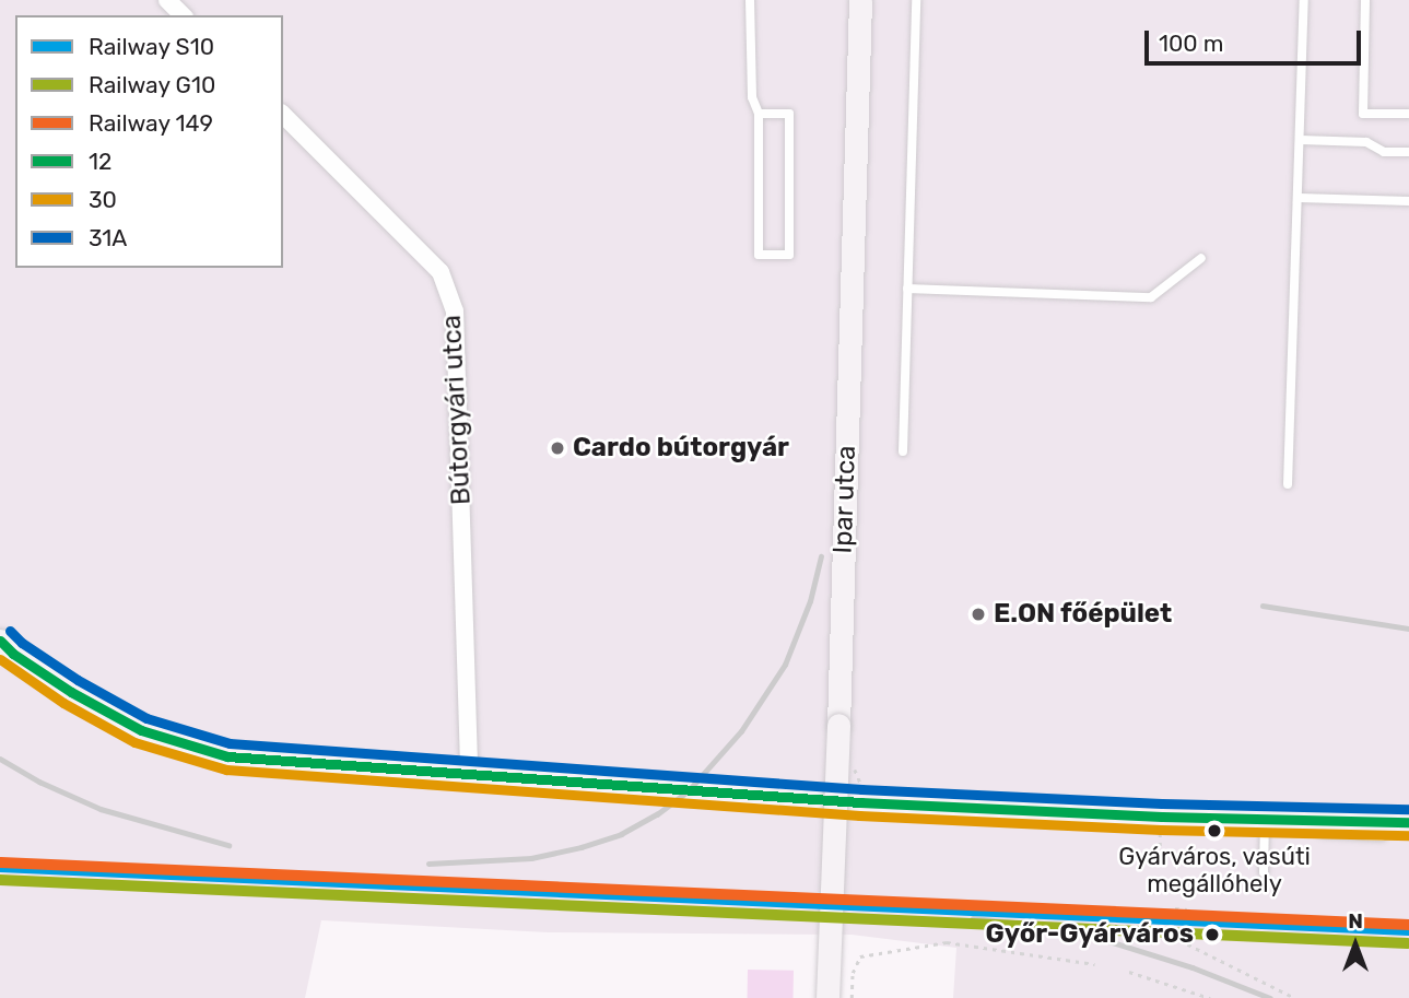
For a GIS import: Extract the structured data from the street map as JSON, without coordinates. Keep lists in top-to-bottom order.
{
  "streets": {
    "street": ["Bútorgyári utca", "Ipar utca"]
  },
  "places": [
    "Cardo bútorgyár",
    "E.ON főépület",
    "Gyárváros, vasúti megállóhely",
    "Győr-Gyárváros"
  ],
  "lines": [
    "transit line 31A",
    "transit line 12",
    "transit line 30",
    "rail line 149",
    "rail line S10",
    "rail line G10"
  ],
  "legend": [
    "Railway S10",
    "Railway G10",
    "Railway 149",
    "12",
    "30",
    "31A"
  ],
  "scale_bar": "100 m",
  "north": "top"
}
